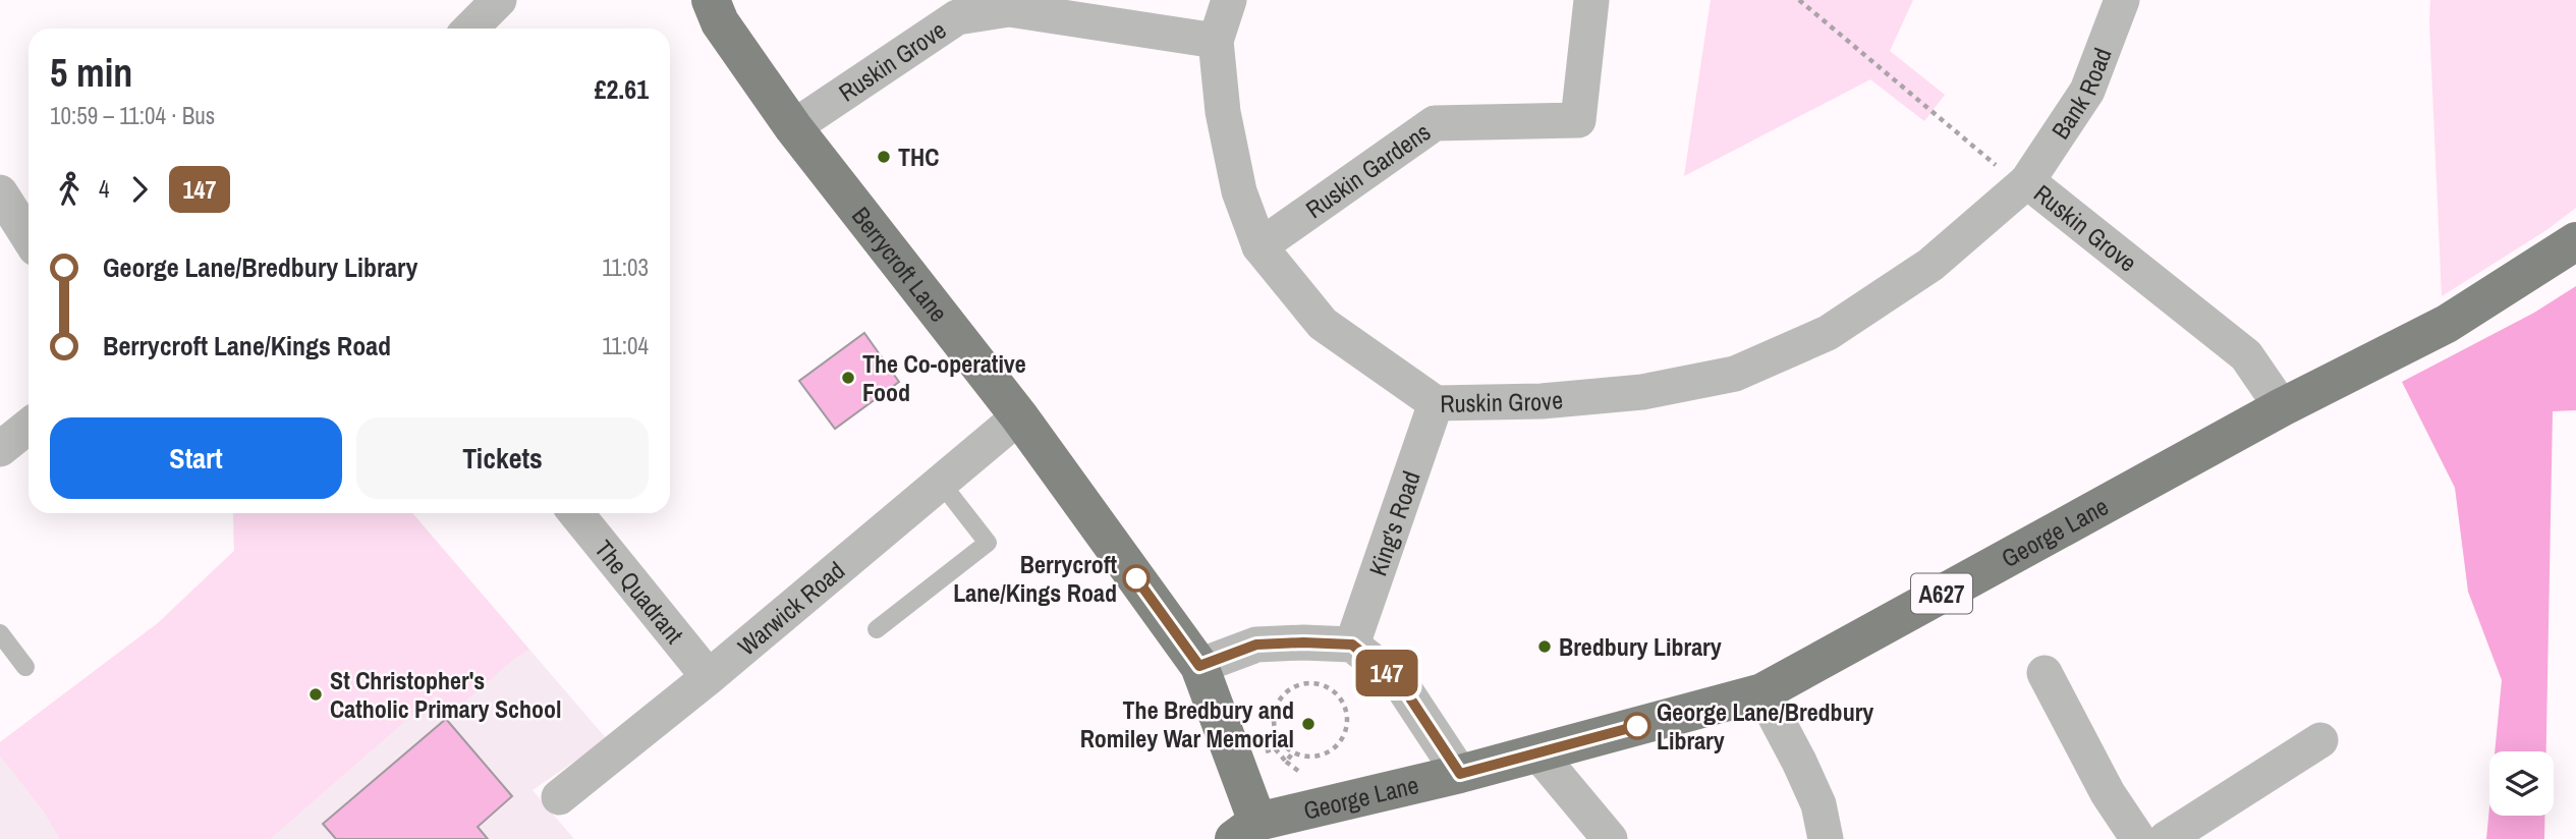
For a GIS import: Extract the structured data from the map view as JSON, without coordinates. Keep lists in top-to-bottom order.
{
  "streets": {
    "main road": ["Berrycroft Lane", "George Lane", "A627"],
    "street": [
      "Ruskin Grove",
      "Bank Road",
      "Ruskin Gardens",
      "King's Road",
      "The Quadrant",
      "Warwick Road"
    ]
  },
  "crossings": [
    ["Ruskin Grove", "Bank Road"],
    ["Ruskin Grove", "Ruskin Gardens"],
    ["Ruskin Grove", "Berrycroft Lane"],
    ["Ruskin Grove", "King's Road"],
    ["Ruskin Grove", "George Lane"],
    ["Berrycroft Lane", "George Lane"],
    ["Berrycroft Lane", "Warwick Road"],
    ["The Quadrant", "Warwick Road"]
  ],
  "places": [
    "THC",
    "The Co-operative Food",
    "Berrycroft Lane/Kings Road",
    "Bredbury Library",
    "St Christopher's Catholic Primary School",
    "The Bredbury and Romiley War Memorial",
    "George Lane/Bredbury Library"
  ],
  "lines": ["bus line 147"],
  "page": {
    "on_map": "147",
    "heading": ["5 min", "10:59 – 11:04 · Bus", "£2.61"],
    "legs": ["4", "147"],
    "list": [
      {
        "name": "George Lane/Bredbury Library",
        "value": "11:03"
      },
      {
        "name": "Berrycroft Lane/Kings Road",
        "value": "11:04"
      }
    ],
    "buttons": ["Start", "Tickets"]
  }
}
